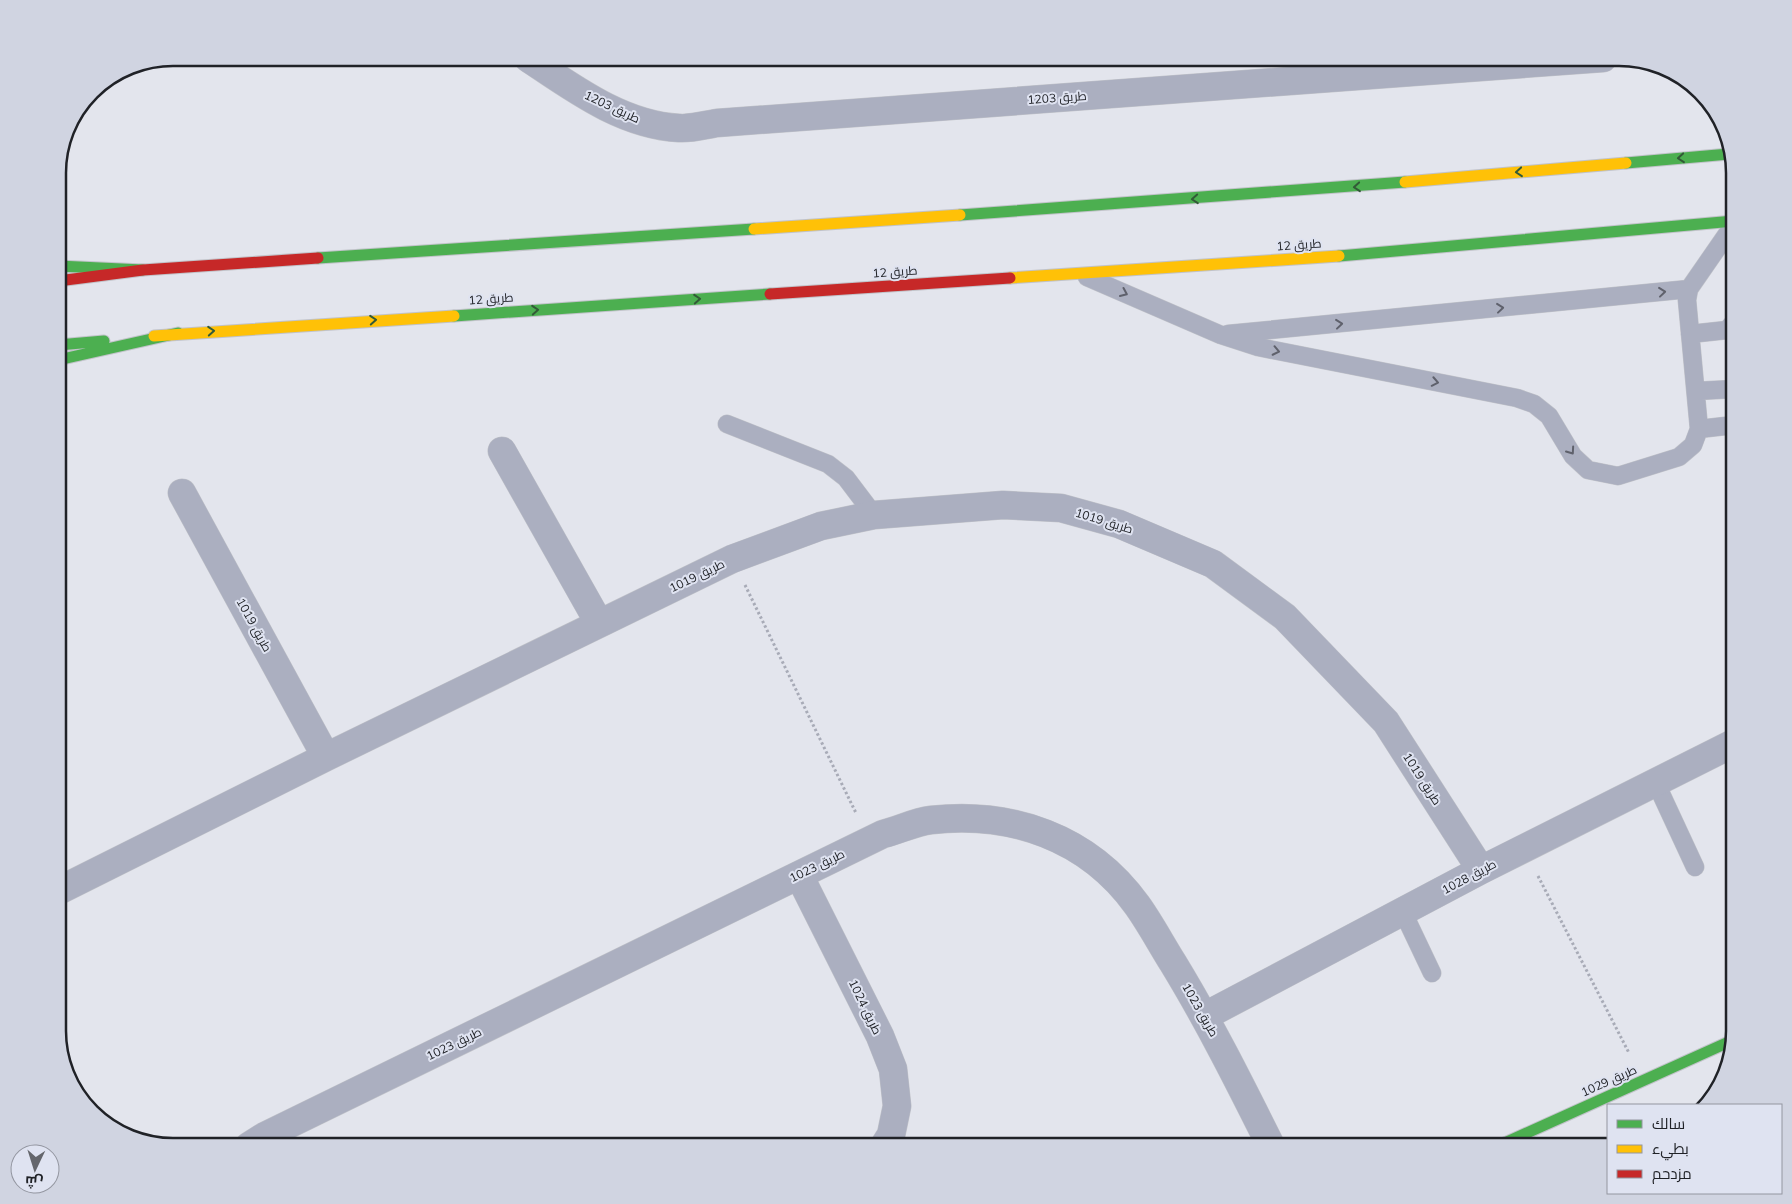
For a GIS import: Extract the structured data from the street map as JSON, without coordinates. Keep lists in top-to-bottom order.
{
  "streets": {
    "main road": ["طريق 12", "طريق 1029"],
    "street": [
      "طريق 1203",
      "طريق 1019",
      "طريق 1023",
      "طريق 1028",
      "طريق 1024"
    ]
  },
  "crossings": [
    ["طريق 1019", "طريق 1028"],
    ["طريق 1023", "طريق 1028"],
    ["طريق 1023", "طريق 1024"]
  ],
  "legend": ["سالك", "بطيء", "مزدحم"],
  "north": "bottom"
}
